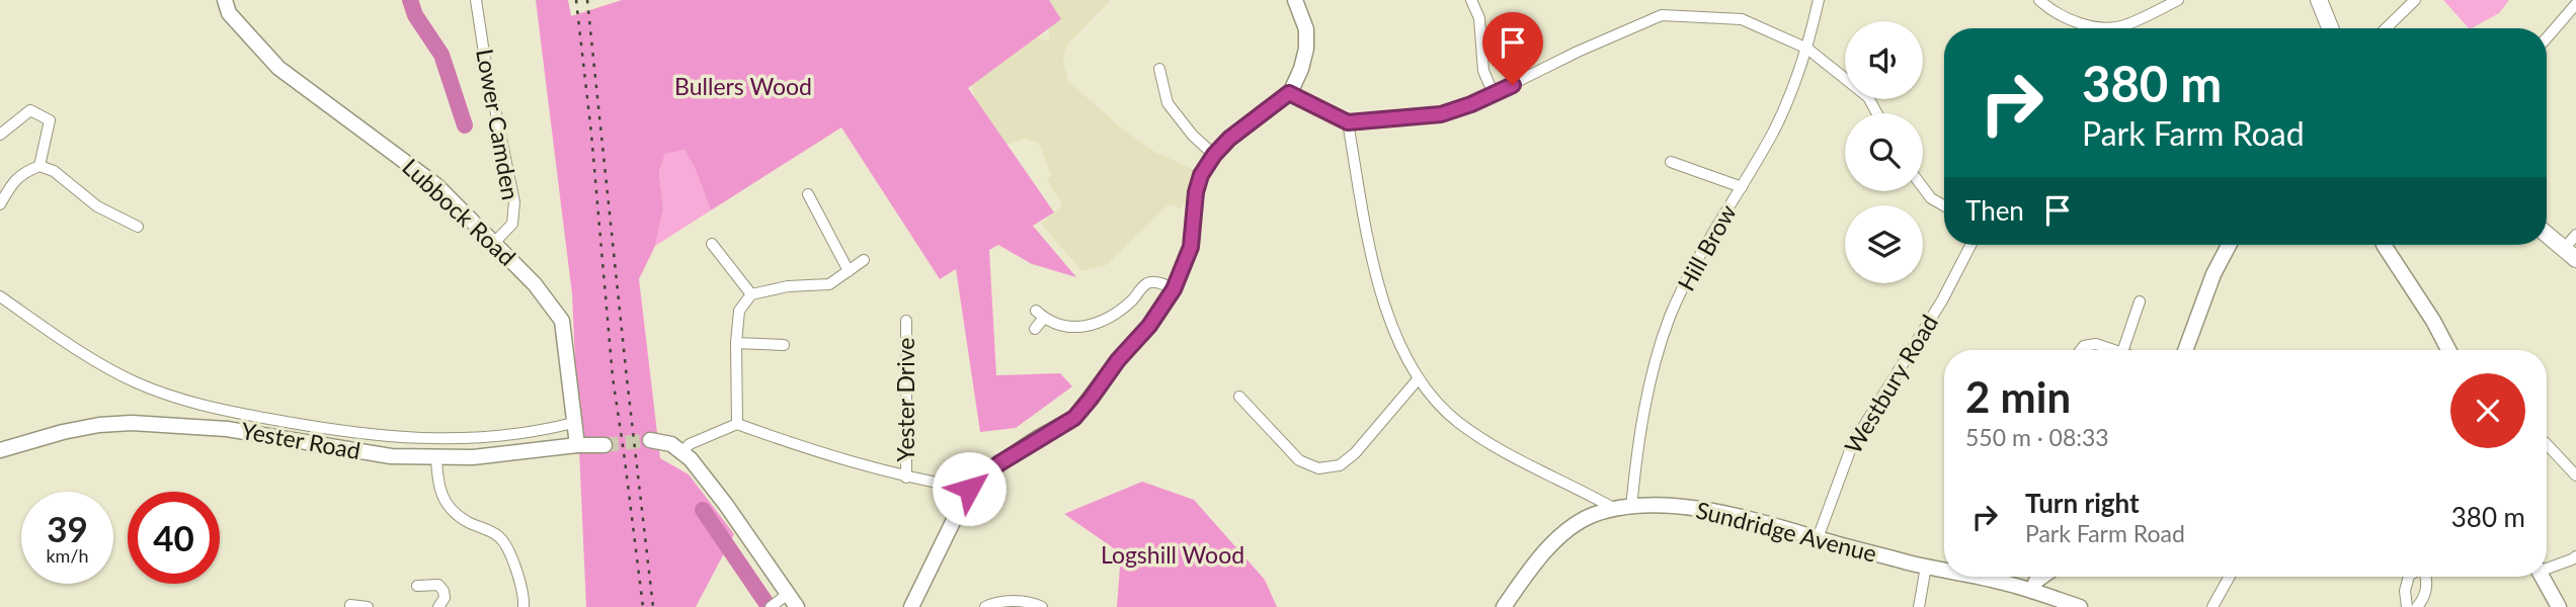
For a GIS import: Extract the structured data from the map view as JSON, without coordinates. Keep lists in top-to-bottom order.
{
  "streets": {
    "street": [
      "Lower Camden",
      "Lubbock Road",
      "Hill Brow",
      "Westbury Road",
      "Yester Drive",
      "Yester Road",
      "Sundridge Avenue"
    ]
  },
  "crossings": [
    ["Lower Camden", "Lubbock Road"],
    ["Lubbock Road", "Yester Road"],
    ["Hill Brow", "Sundridge Avenue"],
    ["Westbury Road", "Sundridge Avenue"]
  ],
  "parks": ["Bullers Wood", "Logshill Wood"],
  "page": {
    "turn": ["380 m", "Park Farm Road"],
    "then": "Then",
    "heading": ["2 min", "550 m · 08:33"],
    "list": [
      {
        "name": "Turn right",
        "note": "Park Farm Road",
        "value": "380 m"
      }
    ],
    "speed": "39 km/h",
    "limit": "40"
  }
}
